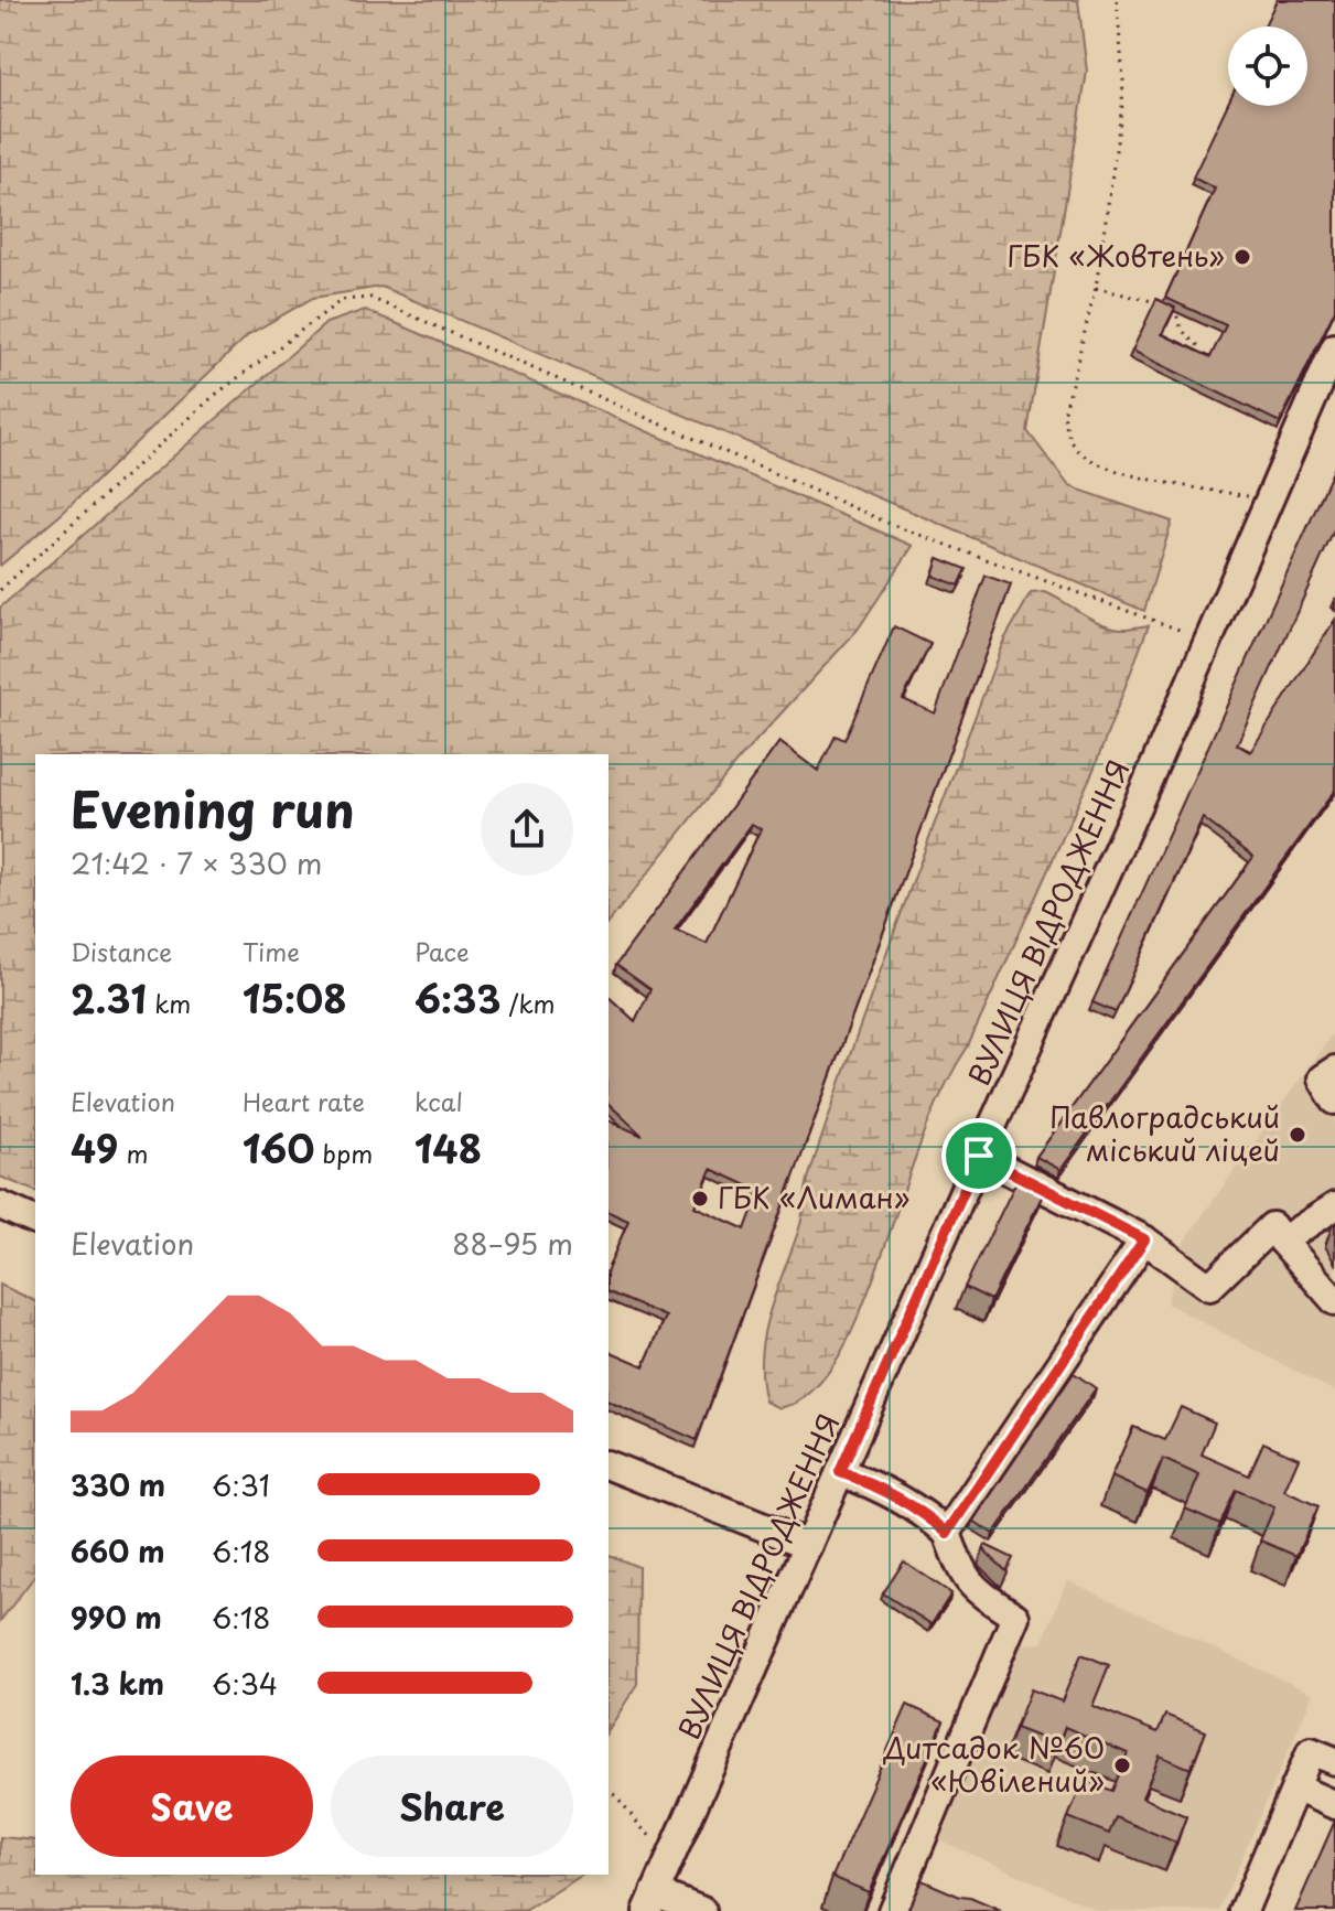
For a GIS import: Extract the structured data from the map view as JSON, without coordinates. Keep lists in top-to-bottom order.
{
  "streets": {
    "street": ["ВУЛИЦЯ ВІДРОДЖЕННЯ"]
  },
  "places": [
    "ГБК «Жовтень»",
    "Павлоградський міський ліцей",
    "ГБК «Лиман»",
    "Дитсадок №60 «Ювілений»"
  ],
  "page": {
    "heading": ["Evening run", "21:42 · 7 × 330 m"],
    "stats": [
      ["Distance", "2.31 km"],
      ["Time", "15:08"],
      ["Pace", "6:33 /km"],
      ["Elevation", "49 m"],
      ["Heart rate", "160 bpm"],
      ["kcal", "148"]
    ],
    "chart": ["Elevation", "88–95 m"],
    "list": [
      {
        "name": "330 m",
        "note": "6:31"
      },
      {
        "name": "660 m",
        "note": "6:18"
      },
      {
        "name": "990 m",
        "note": "6:18"
      },
      {
        "name": "1.3 km",
        "note": "6:34"
      }
    ],
    "buttons": ["Save", "Share"]
  }
}
